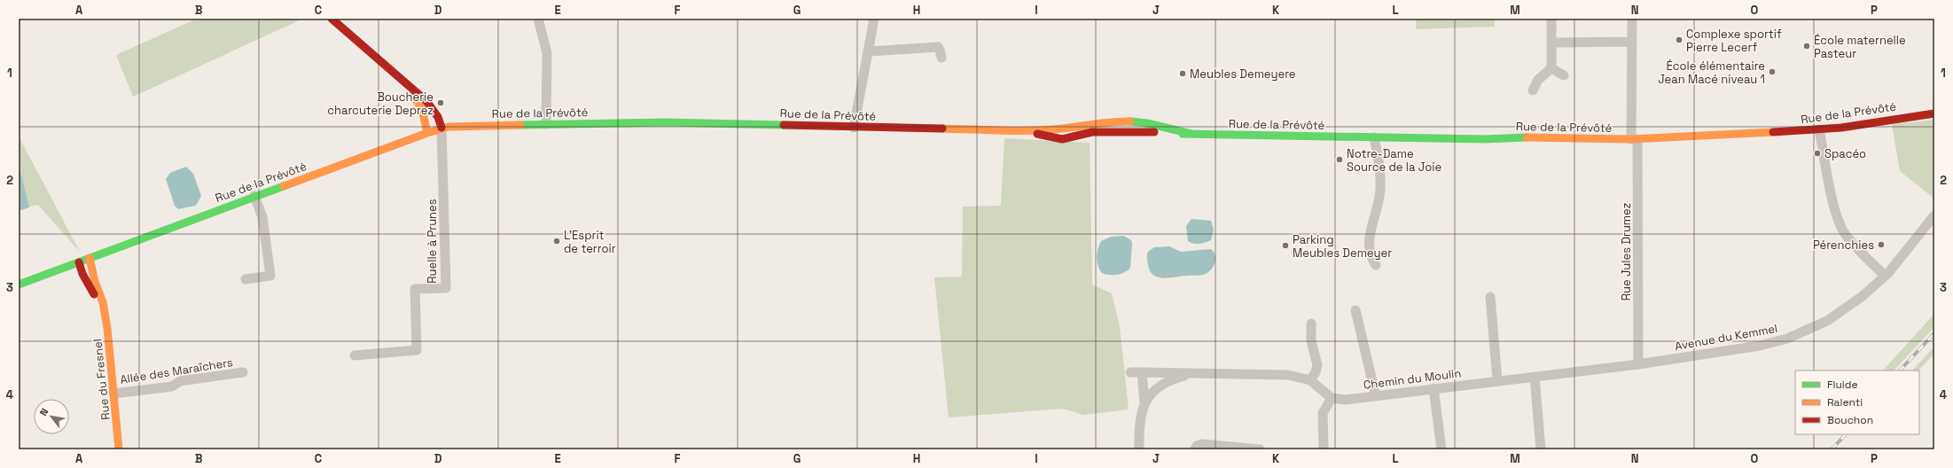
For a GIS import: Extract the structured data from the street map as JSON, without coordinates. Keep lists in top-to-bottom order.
{
  "streets": {
    "street": [
      "Rue de la Prévôté",
      "Ruelle à Prunes",
      "Rue Jules Drumez",
      "Avenue du Kemmel",
      "Allée des Maraîchers",
      "Chemin du Moulin",
      "Rue du Fresnel"
    ]
  },
  "crossings": [
    ["Rue de la Prévôté", "Ruelle à Prunes"],
    ["Rue de la Prévôté", "Rue Jules Drumez"],
    ["Rue de la Prévôté", "Rue du Fresnel"],
    ["Rue Jules Drumez", "Avenue du Kemmel"],
    ["Avenue du Kemmel", "Chemin du Moulin"],
    ["Allée des Maraîchers", "Rue du Fresnel"]
  ],
  "places": [
    "Complexe sportif Pierre Lecerf",
    "École maternelle Pasteur",
    "École élémentaire Jean Macé niveau 1",
    "Meubles Demeyere",
    "Boucherie charcuterie Deprez",
    "Spacéo",
    "Notre-Dame Source de la Joie",
    "L'Esprit de terroir",
    "Pérenchies",
    "Parking Meubles Demeyer"
  ],
  "legend": ["Fluide", "Ralenti", "Bouchon"],
  "north": "top left",
  "grid": {
    "columns": [
      "A",
      "B",
      "C",
      "D",
      "E",
      "F",
      "G",
      "H",
      "I",
      "J",
      "K",
      "L",
      "M",
      "N",
      "O",
      "P"
    ],
    "rows": [
      "1",
      "2",
      "3",
      "4"
    ]
  }
}
